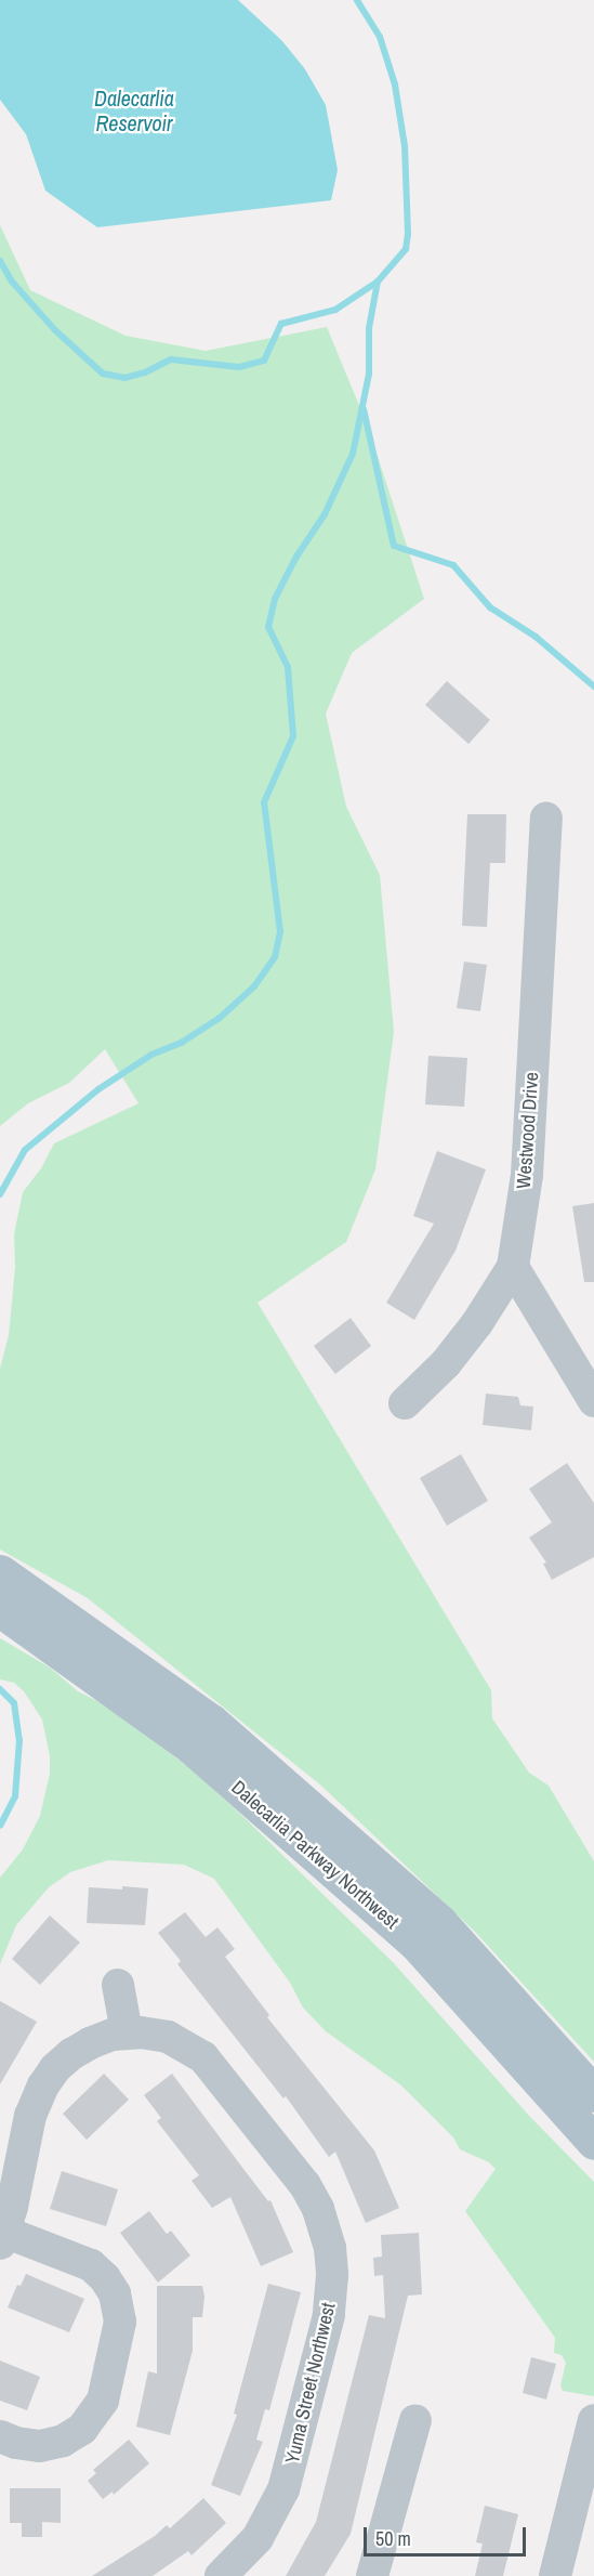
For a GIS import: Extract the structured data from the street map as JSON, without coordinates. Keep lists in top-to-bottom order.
{
  "streets": {
    "main road": ["Dalecarlia Parkway Northwest"],
    "street": ["Westwood Drive", "Yuma Street Northwest"]
  },
  "water": ["Dalecarlia Reservoir"],
  "scale_bar": "50 m"
}
